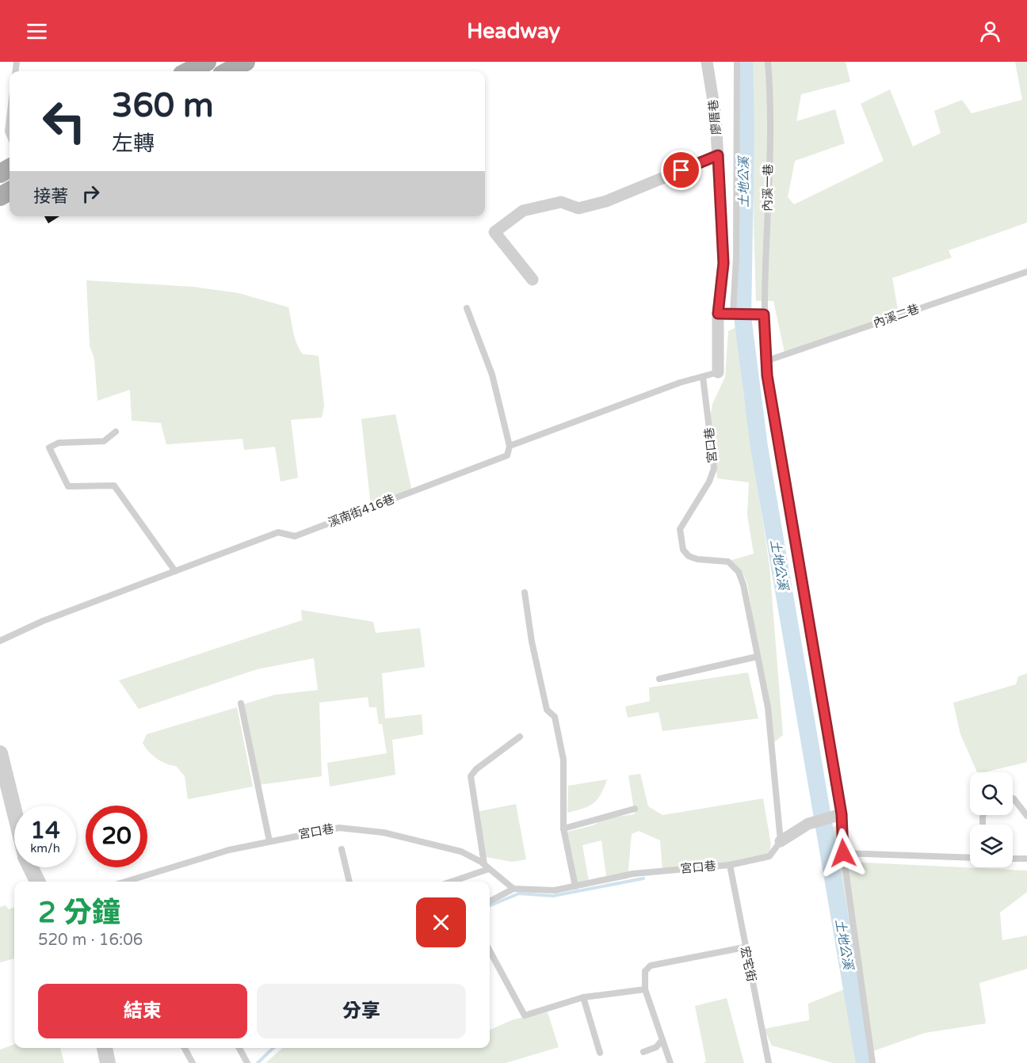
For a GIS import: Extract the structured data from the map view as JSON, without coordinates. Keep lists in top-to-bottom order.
{
  "streets": {
    "street": ["廖厝巷"],
    "lane": [
      "內溪一巷",
      "內溪二巷",
      "宮口巷",
      "溪南街416巷",
      "宏宅街"
    ]
  },
  "crossings": [
    ["廖厝巷", "溪南街416巷"],
    ["內溪一巷", "內溪二巷"],
    ["宮口巷", "溪南街416巷"],
    ["宮口巷", "宏宅街"]
  ],
  "water": ["土地公溪"],
  "page": {
    "header": "Headway",
    "turn": ["360 m", "左轉"],
    "then": "接著",
    "speed": "14 km/h",
    "limit": "20",
    "heading": ["2 分鐘", "520 m · 16:06"],
    "buttons": ["結束", "分享"]
  }
}
